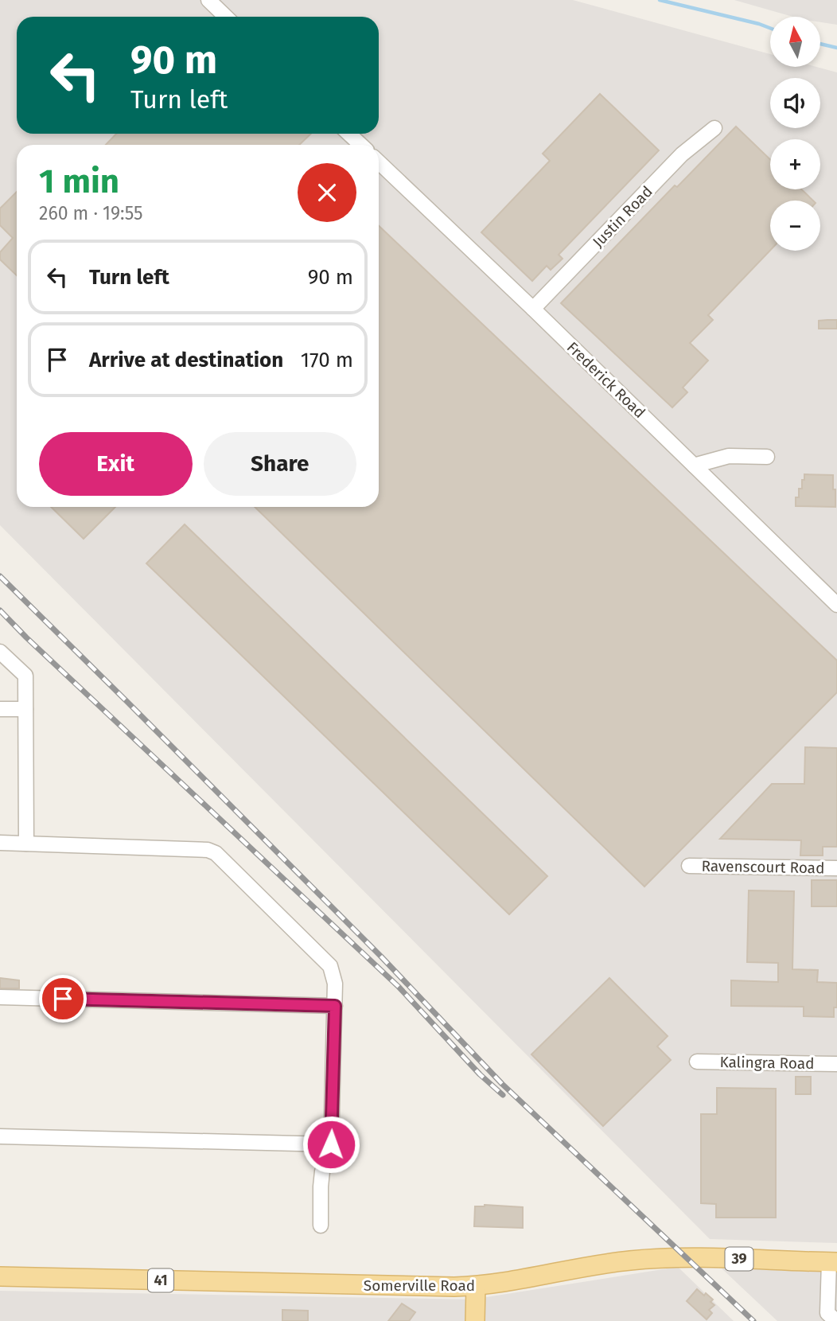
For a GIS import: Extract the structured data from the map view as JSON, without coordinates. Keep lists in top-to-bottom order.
{
  "streets": {
    "main road": ["39", "41", "Somerville Road"],
    "street": [
      "Justin Road",
      "Frederick Road",
      "Ravenscourt Road",
      "Kalingra Road"
    ]
  },
  "crossings": [
    ["Justin Road", "Frederick Road"]
  ],
  "north": "top",
  "page": {
    "map_buttons": ["+", "−"],
    "turn": ["90 m", "Turn left"],
    "heading": ["1 min", "260 m · 19:55"],
    "list": [
      {
        "name": "Turn left",
        "value": "90 m"
      },
      {
        "name": "Arrive at destination",
        "value": "170 m"
      }
    ],
    "buttons": ["Exit", "Share"]
  }
}
